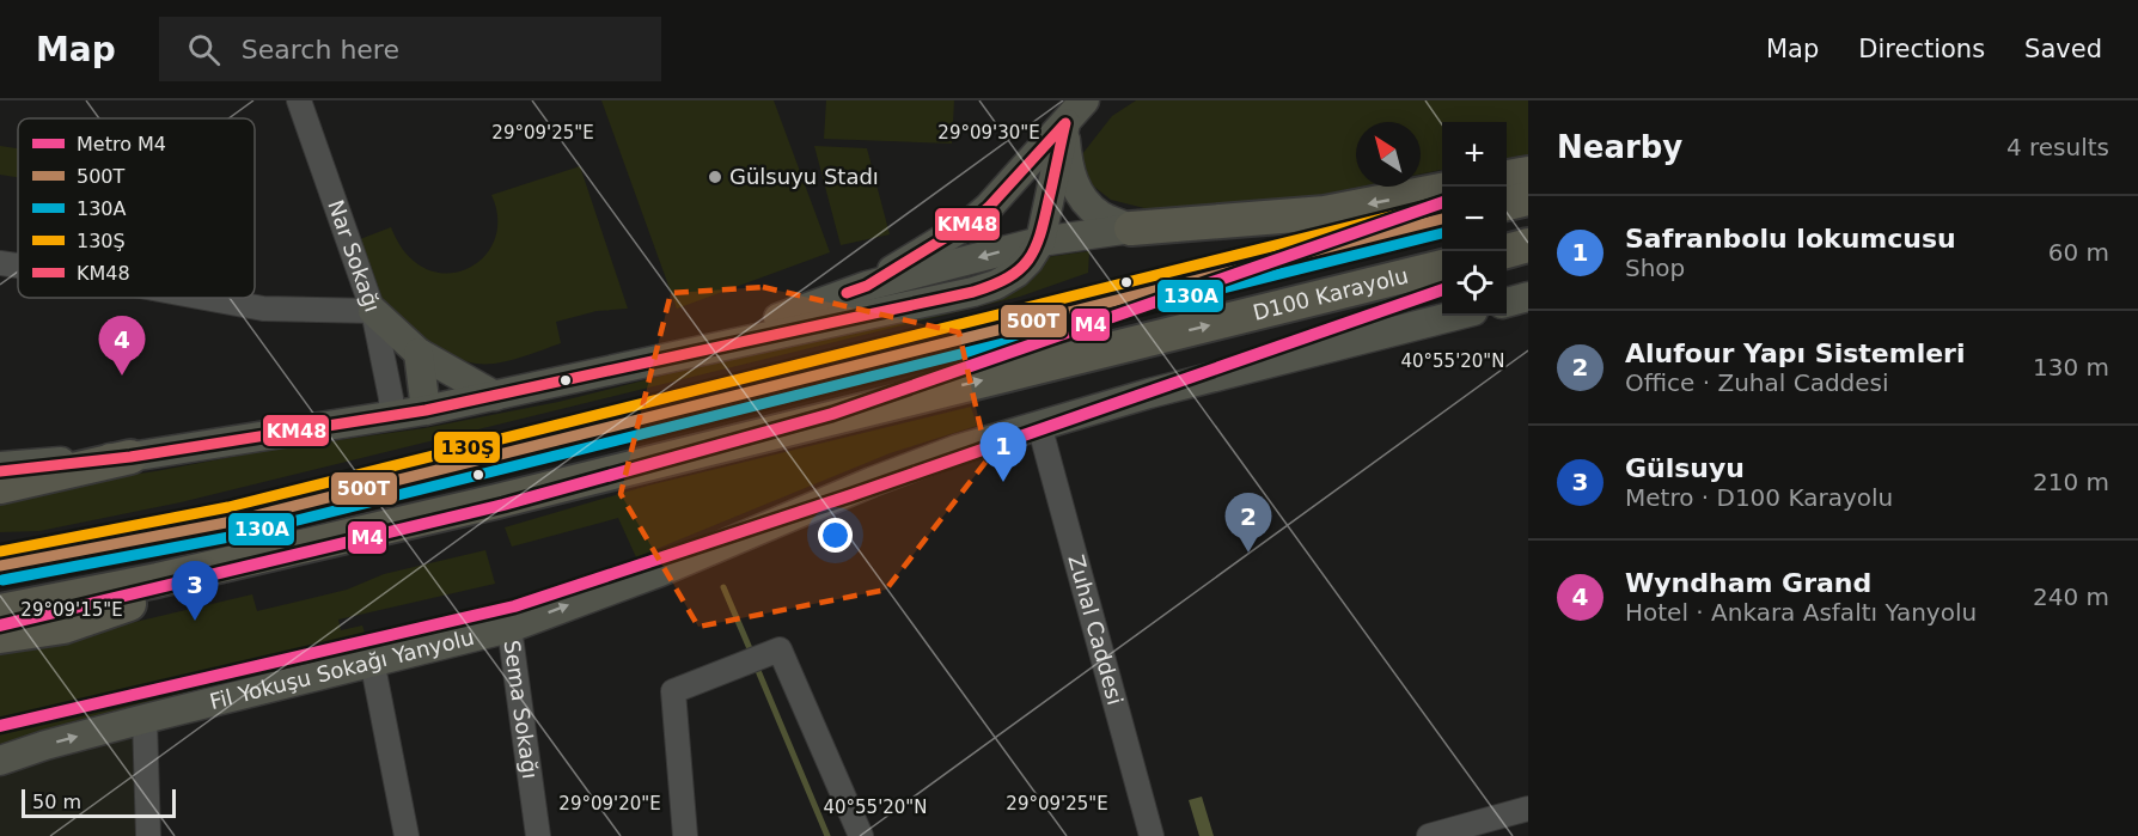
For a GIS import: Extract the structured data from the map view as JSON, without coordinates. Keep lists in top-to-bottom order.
{
  "streets": {
    "highway": ["D100 Karayolu"],
    "main road": ["Fil Yokuşu Sokağı Yanyolu"],
    "street": ["Nar Sokağı", "Zuhal Caddesi", "Sema Sokağı"]
  },
  "crossings": [
    ["Zuhal Caddesi", "Fil Yokuşu Sokağı Yanyolu"],
    ["Fil Yokuşu Sokağı Yanyolu", "Sema Sokağı"]
  ],
  "places": ["Gülsuyu Stadı"],
  "lines": [
    "transit line KM48",
    "metro line M4",
    "transit line 130Ş",
    "transit line 500T",
    "transit line 130A"
  ],
  "legend": [
    "Metro M4",
    "500T",
    "130A",
    "130Ş",
    "KM48"
  ],
  "scale_bar": "50 m",
  "north": "top left",
  "page": {
    "header": "Map",
    "search": "Search here",
    "nav": ["Map", "Directions", "Saved"],
    "heading": ["Nearby", "4 results"],
    "map_buttons": ["+", "−"],
    "list": [
      {
        "mark": "1",
        "name": "Safranbolu lokumcusu",
        "note": "Shop",
        "value": "60 m"
      },
      {
        "mark": "2",
        "name": "Alufour Yapı Sistemleri",
        "note": "Office · Zuhal Caddesi",
        "value": "130 m"
      },
      {
        "mark": "3",
        "name": "Gülsuyu",
        "note": "Metro · D100 Karayolu",
        "value": "210 m"
      },
      {
        "mark": "4",
        "name": "Wyndham Grand",
        "note": "Hotel · Ankara Asfaltı Yanyolu",
        "value": "240 m"
      }
    ],
    "pins": [
      "4",
      "1",
      "2",
      "3"
    ],
    "scale": "50 m"
  },
  "coordinates": [
    "29°09'25\"E",
    "29°09'30\"E",
    "40°55'20\"N",
    "29°09'15\"E",
    "29°09'20\"E"
  ]
}
